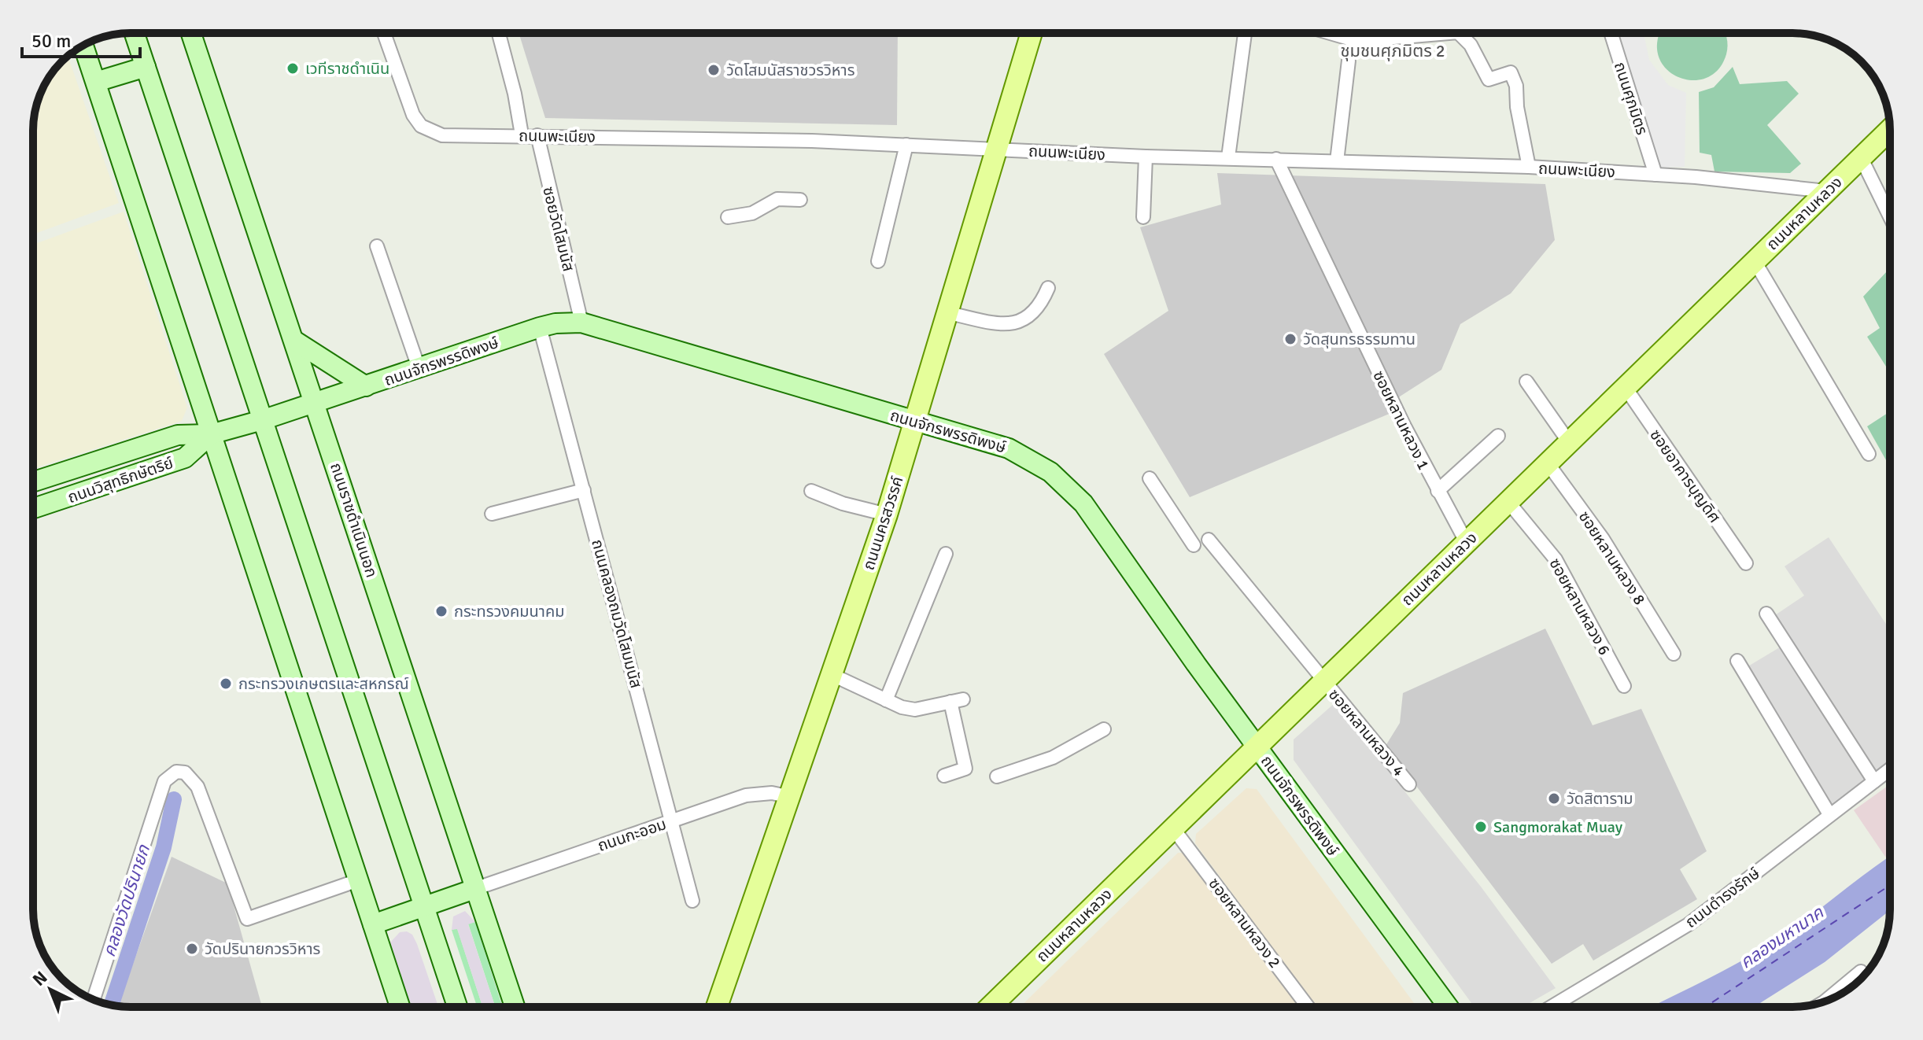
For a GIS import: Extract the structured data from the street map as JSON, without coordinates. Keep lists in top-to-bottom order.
{
  "streets": {
    "main road": [
      "ถนนหลานหลวง",
      "ถนนจักรพรรดิพงษ์",
      "ถนนวิสุทธิกษัตริย์",
      "ถนนราชดำเนินนอก",
      "ถนนนครสวรรค์"
    ],
    "street": [
      "ถนนศุภมิตร",
      "ถนนพะเนียง",
      "ซอยวัดโสมนัส",
      "ซอยหลานหลวง 1",
      "ซอยอาคารบุญดิศ",
      "ซอยหลานหลวง 8",
      "ซอยหลานหลวง 6",
      "ถนนคลองถมวัดโสมมนัส",
      "ซอยหลานหลวง 4",
      "ถนนกะออม",
      "ถนนดำรงรักษ์",
      "ซอยหลานหลวง 2"
    ]
  },
  "crossings": [
    ["ถนนศุภมิตร", "ถนนพะเนียง"],
    ["ถนนพะเนียง", "ถนนหลานหลวง"],
    ["ถนนพะเนียง", "ซอยวัดโสมนัส"],
    ["ถนนพะเนียง", "ซอยหลานหลวง 1"],
    ["ถนนพะเนียง", "ถนนนครสวรรค์"],
    ["ถนนหลานหลวง", "ถนนจักรพรรดิพงษ์"],
    ["ถนนหลานหลวง", "ซอยหลานหลวง 1"],
    ["ถนนหลานหลวง", "ซอยอาคารบุญดิศ"],
    ["ถนนหลานหลวง", "ซอยหลานหลวง 8"],
    ["ถนนหลานหลวง", "ซอยหลานหลวง 6"],
    ["ถนนหลานหลวง", "ซอยหลานหลวง 4"],
    ["ถนนหลานหลวง", "ซอยหลานหลวง 2"],
    ["ซอยวัดโสมนัส", "ถนนจักรพรรดิพงษ์"],
    ["ถนนจักรพรรดิพงษ์", "ถนนวิสุทธิกษัตริย์"],
    ["ถนนจักรพรรดิพงษ์", "ถนนราชดำเนินนอก"],
    ["ถนนจักรพรรดิพงษ์", "ถนนนครสวรรค์"],
    ["ถนนจักรพรรดิพงษ์", "ถนนคลองถมวัดโสมมนัส"],
    ["ถนนราชดำเนินนอก", "ถนนกะออม"],
    ["ถนนนครสวรรค์", "ถนนกะออม"],
    ["ถนนคลองถมวัดโสมมนัส", "ถนนกะออม"]
  ],
  "districts": ["ชุมชนศุภมิตร 2"],
  "water": ["คลองวัดปรินายก", "คลองมหานาค"],
  "places": [
    "เวทีราชดำเนิน",
    "วัดโสมนัสราชวรวิหาร",
    "วัดสุนทรธรรมทาน",
    "กระทรวงคมนาคม",
    "กระทรวงเกษตรและสหกรณ์",
    "วัดสิตาราม",
    "Sangmorakat Muay",
    "วัดปรินายกวรวิหาร"
  ],
  "scale_bar": "50 m",
  "north": "top left"
}
